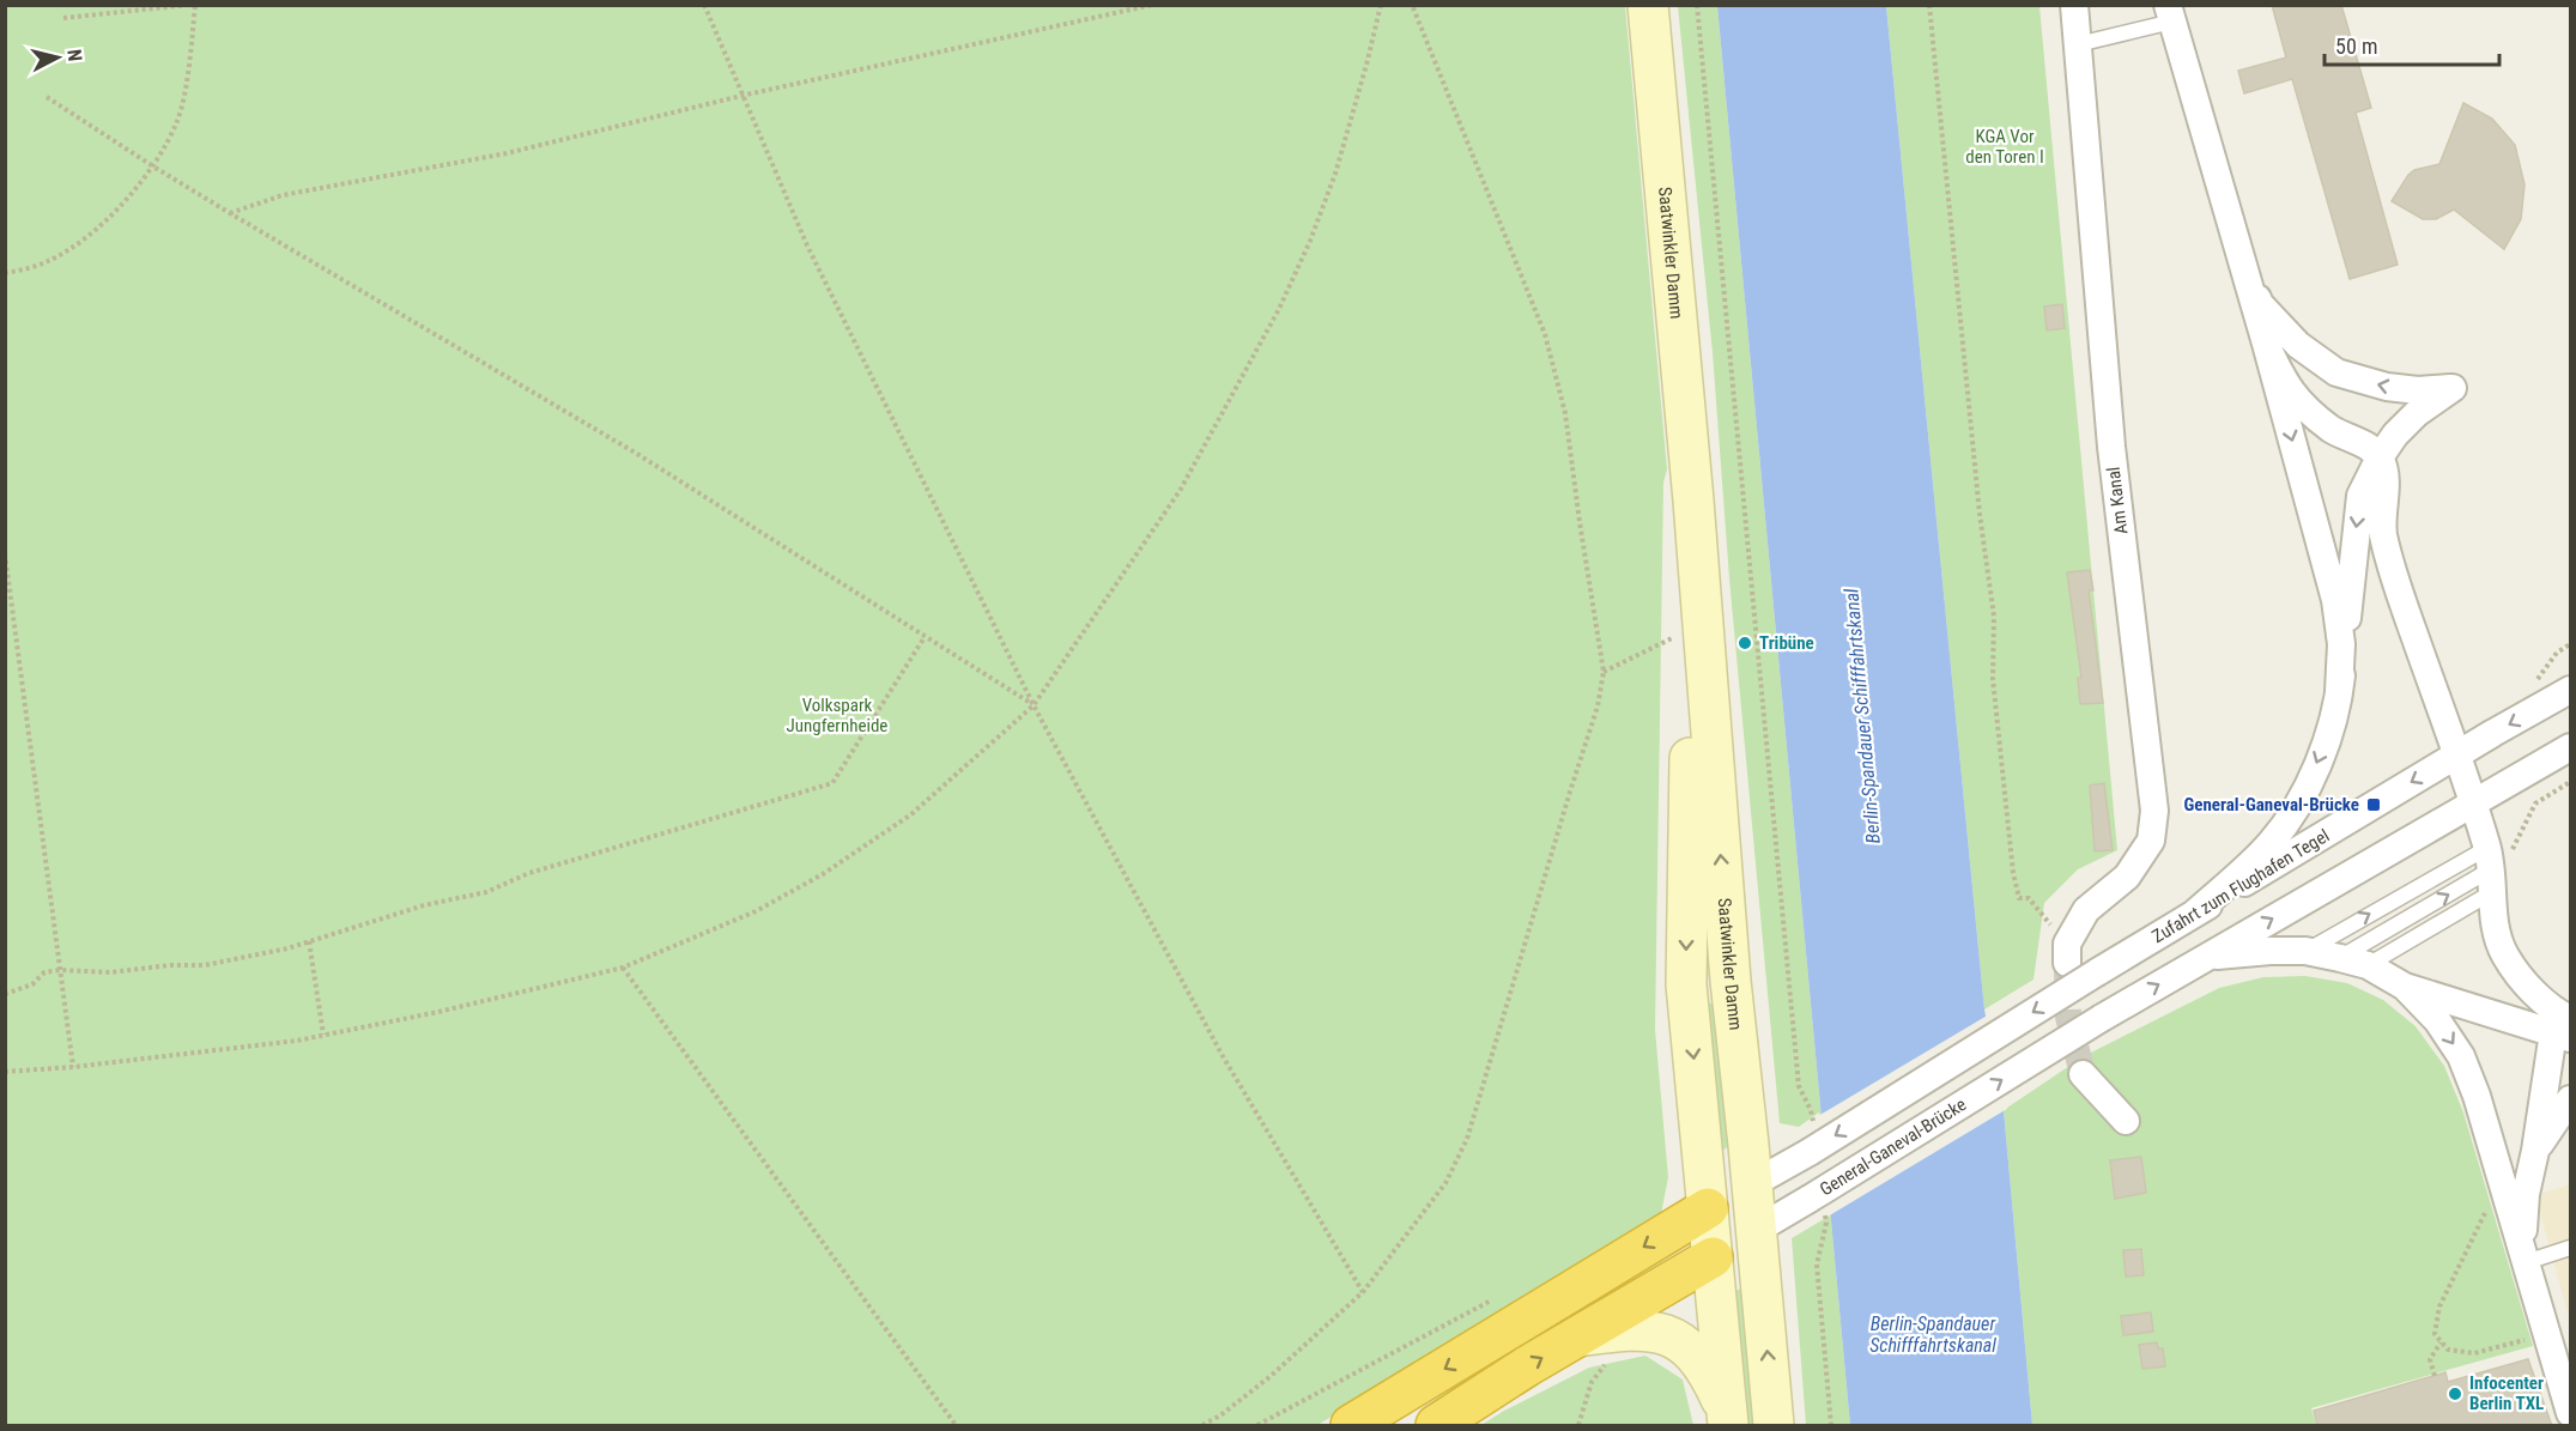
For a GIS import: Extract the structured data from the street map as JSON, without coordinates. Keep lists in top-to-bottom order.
{
  "streets": {
    "main road": ["Saatwinkler Damm"],
    "street": ["Am Kanal", "Zufahrt zum Flughafen Tegel", "General-Ganeval-Brücke"]
  },
  "crossings": [
    ["Saatwinkler Damm", "Zufahrt zum Flughafen Tegel"],
    ["Saatwinkler Damm", "General-Ganeval-Brücke"]
  ],
  "one_way": ["General-Ganeval-Brücke"],
  "water": ["Berlin-Spandauer Schifffahrtskanal"],
  "parks": ["KGA Vor den Toren I", "Volkspark Jungfernheide"],
  "places": {
    "other": ["Tribüne", "Infocenter Berlin TXL"],
    "transit": ["General-Ganeval-Brücke"]
  },
  "scale_bar": "50 m",
  "north": "right"
}
